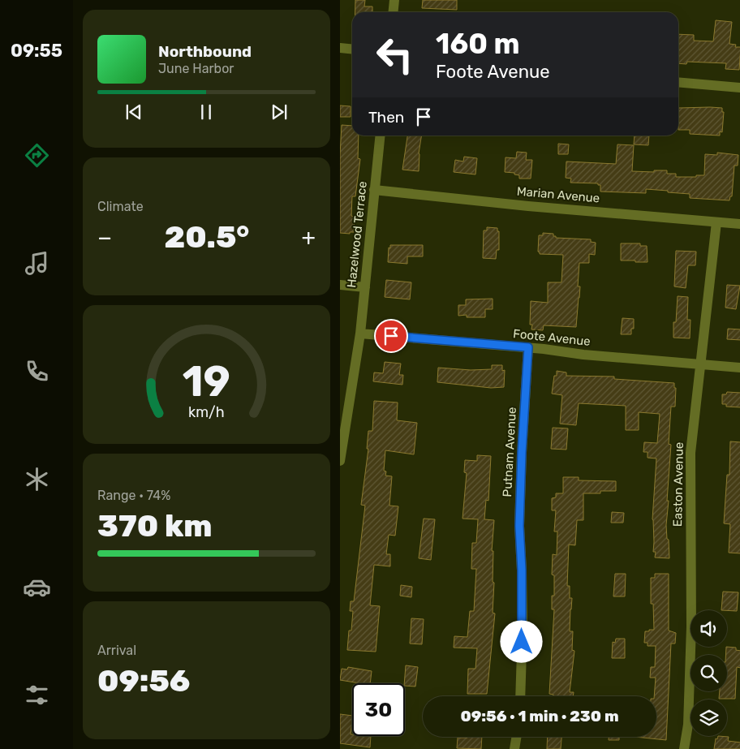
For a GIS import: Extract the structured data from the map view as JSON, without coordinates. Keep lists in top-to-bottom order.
{
  "streets": {
    "street": [
      "Marian Avenue",
      "Hazelwood Terrace",
      "Foote Avenue",
      "Putnam Avenue",
      "Easton Avenue"
    ]
  },
  "crossings": [
    ["Marian Avenue", "Hazelwood Terrace"],
    ["Marian Avenue", "Easton Avenue"],
    ["Hazelwood Terrace", "Foote Avenue"],
    ["Foote Avenue", "Putnam Avenue"],
    ["Foote Avenue", "Easton Avenue"]
  ],
  "page": {
    "tabs": "09:55",
    "turn": ["160 m", "Foote Avenue"],
    "song": ["Northbound", "June Harbor"],
    "then": "Then",
    "tile": [
      "Climate",
      ["Range · 74%", "370 km"],
      ["Arrival", "09:56"]
    ],
    "heat": ["−", "20.5°", "+"],
    "limit": "30",
    "trip": "09:56 · 1 min · 230 m",
    "gauge": ["19", "km/h"]
  }
}
